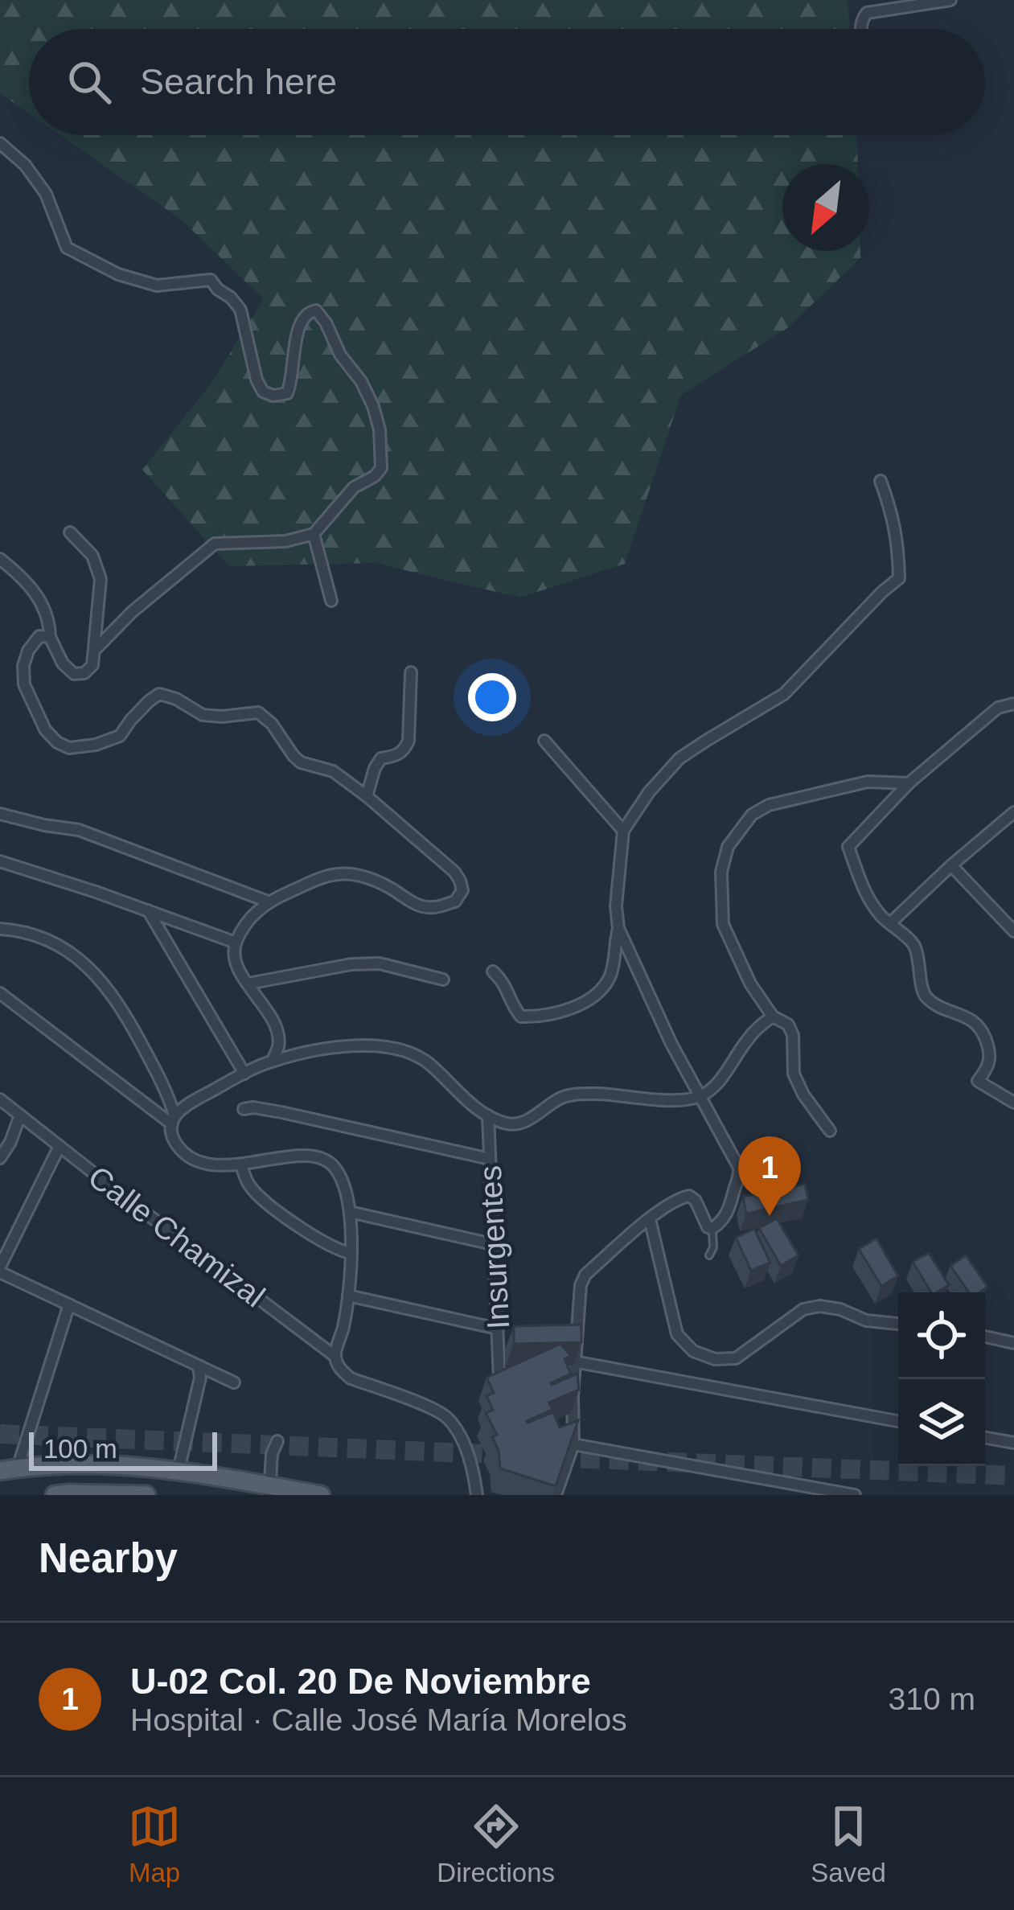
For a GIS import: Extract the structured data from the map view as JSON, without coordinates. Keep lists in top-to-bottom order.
{
  "streets": {
    "street": ["Calle Chamizal", "Insurgentes"]
  },
  "scale_bar": "100 m",
  "north": "bottom left",
  "page": {
    "search": "Search here",
    "pins": "1",
    "scale": "100 m",
    "heading": "Nearby",
    "list": [
      {
        "mark": "1",
        "name": "U-02 Col. 20 De Noviembre",
        "note": "Hospital · Calle José María Morelos",
        "value": "310 m"
      }
    ],
    "nav": ["Map", "Directions", "Saved"]
  }
}
